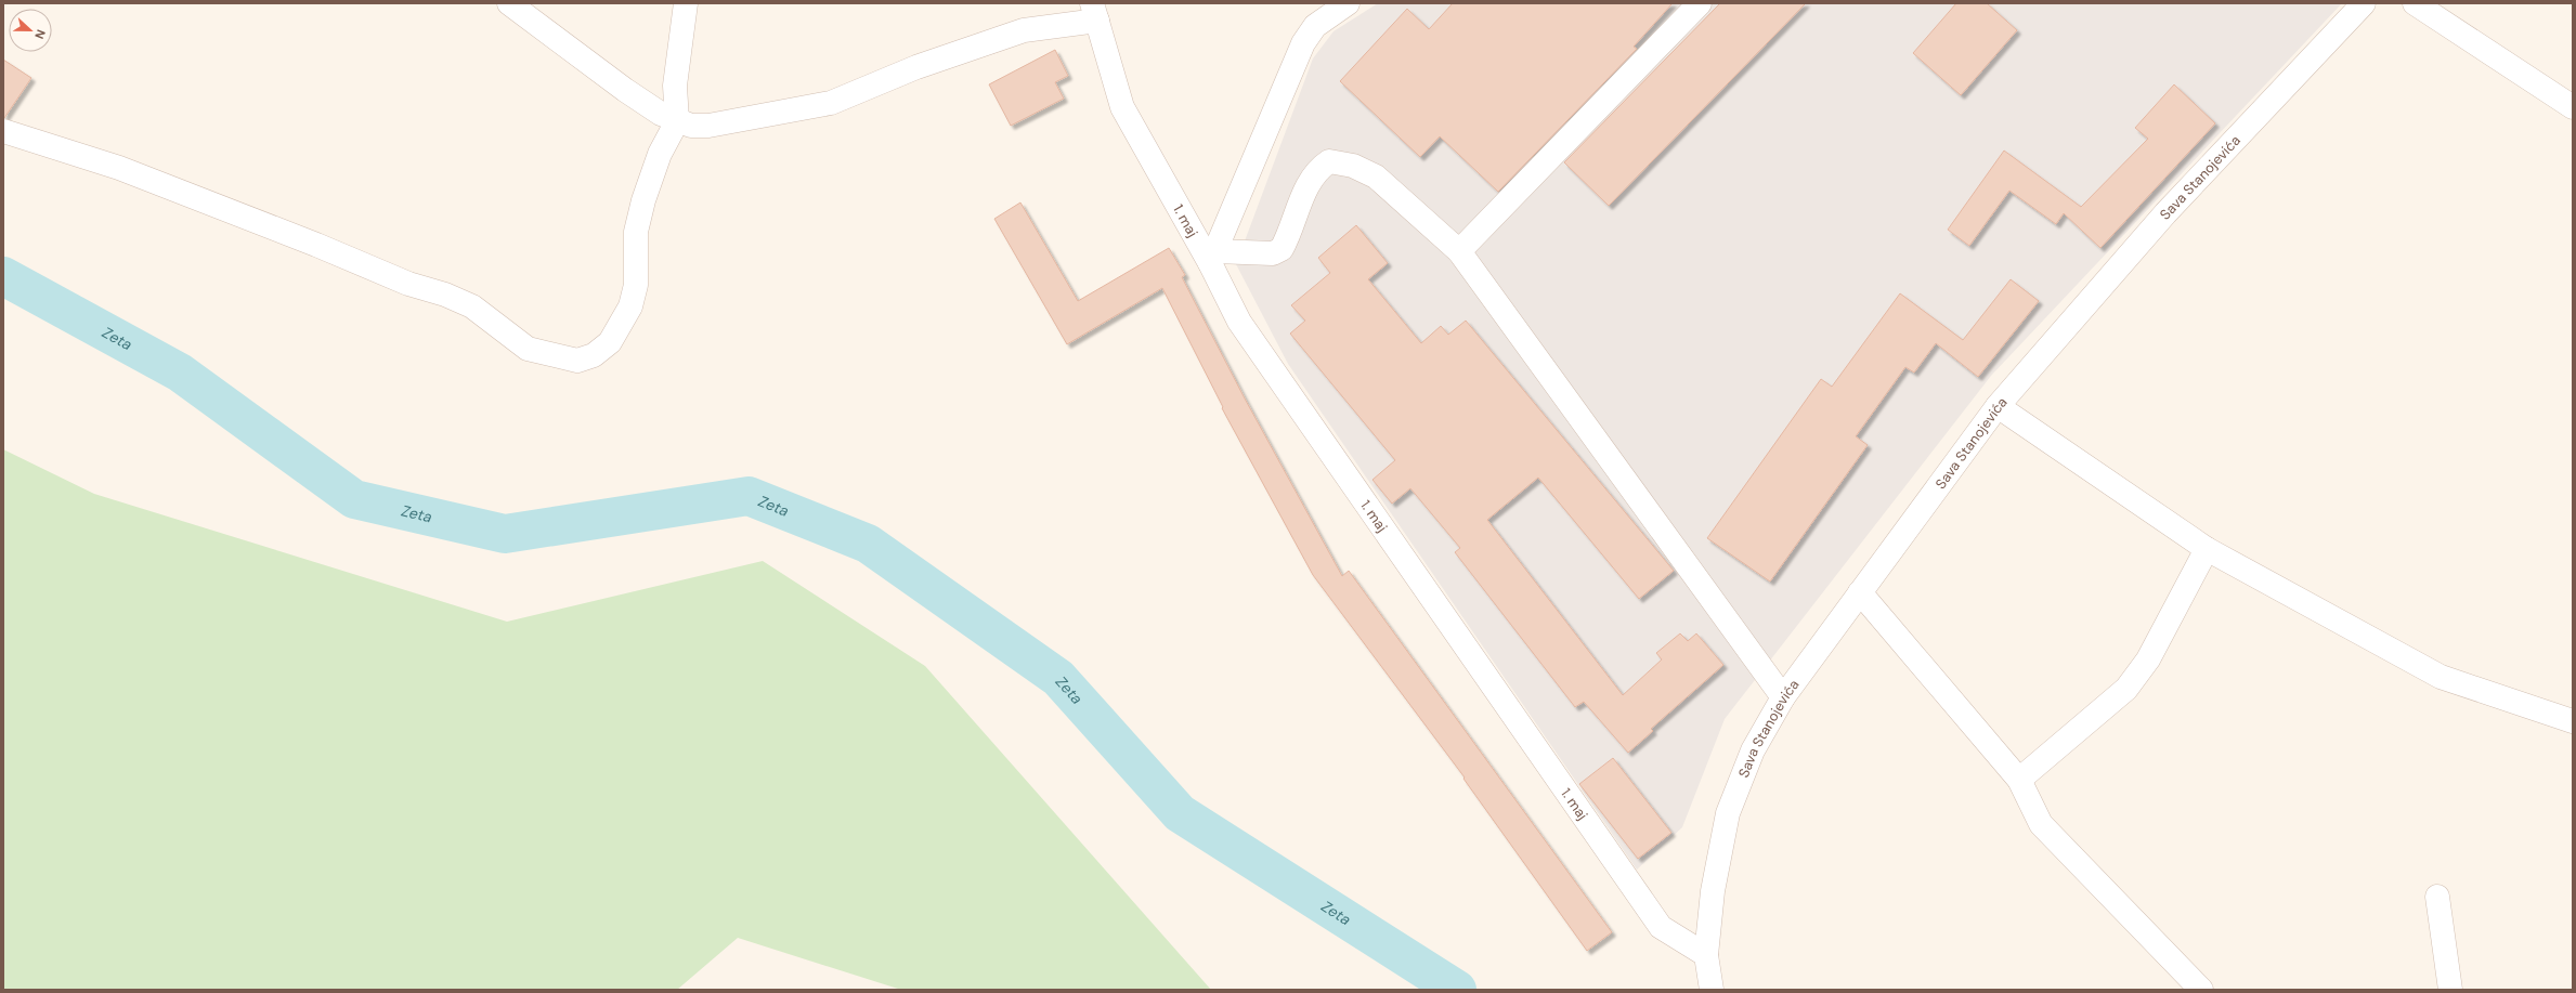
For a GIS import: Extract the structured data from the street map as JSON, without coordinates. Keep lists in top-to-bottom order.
{
  "streets": {
    "street": ["Sava Stanojevića", "1. maj"]
  },
  "crossings": [
    ["Sava Stanojevića", "1. maj"]
  ],
  "water": ["Zeta"],
  "north": "right"
}
